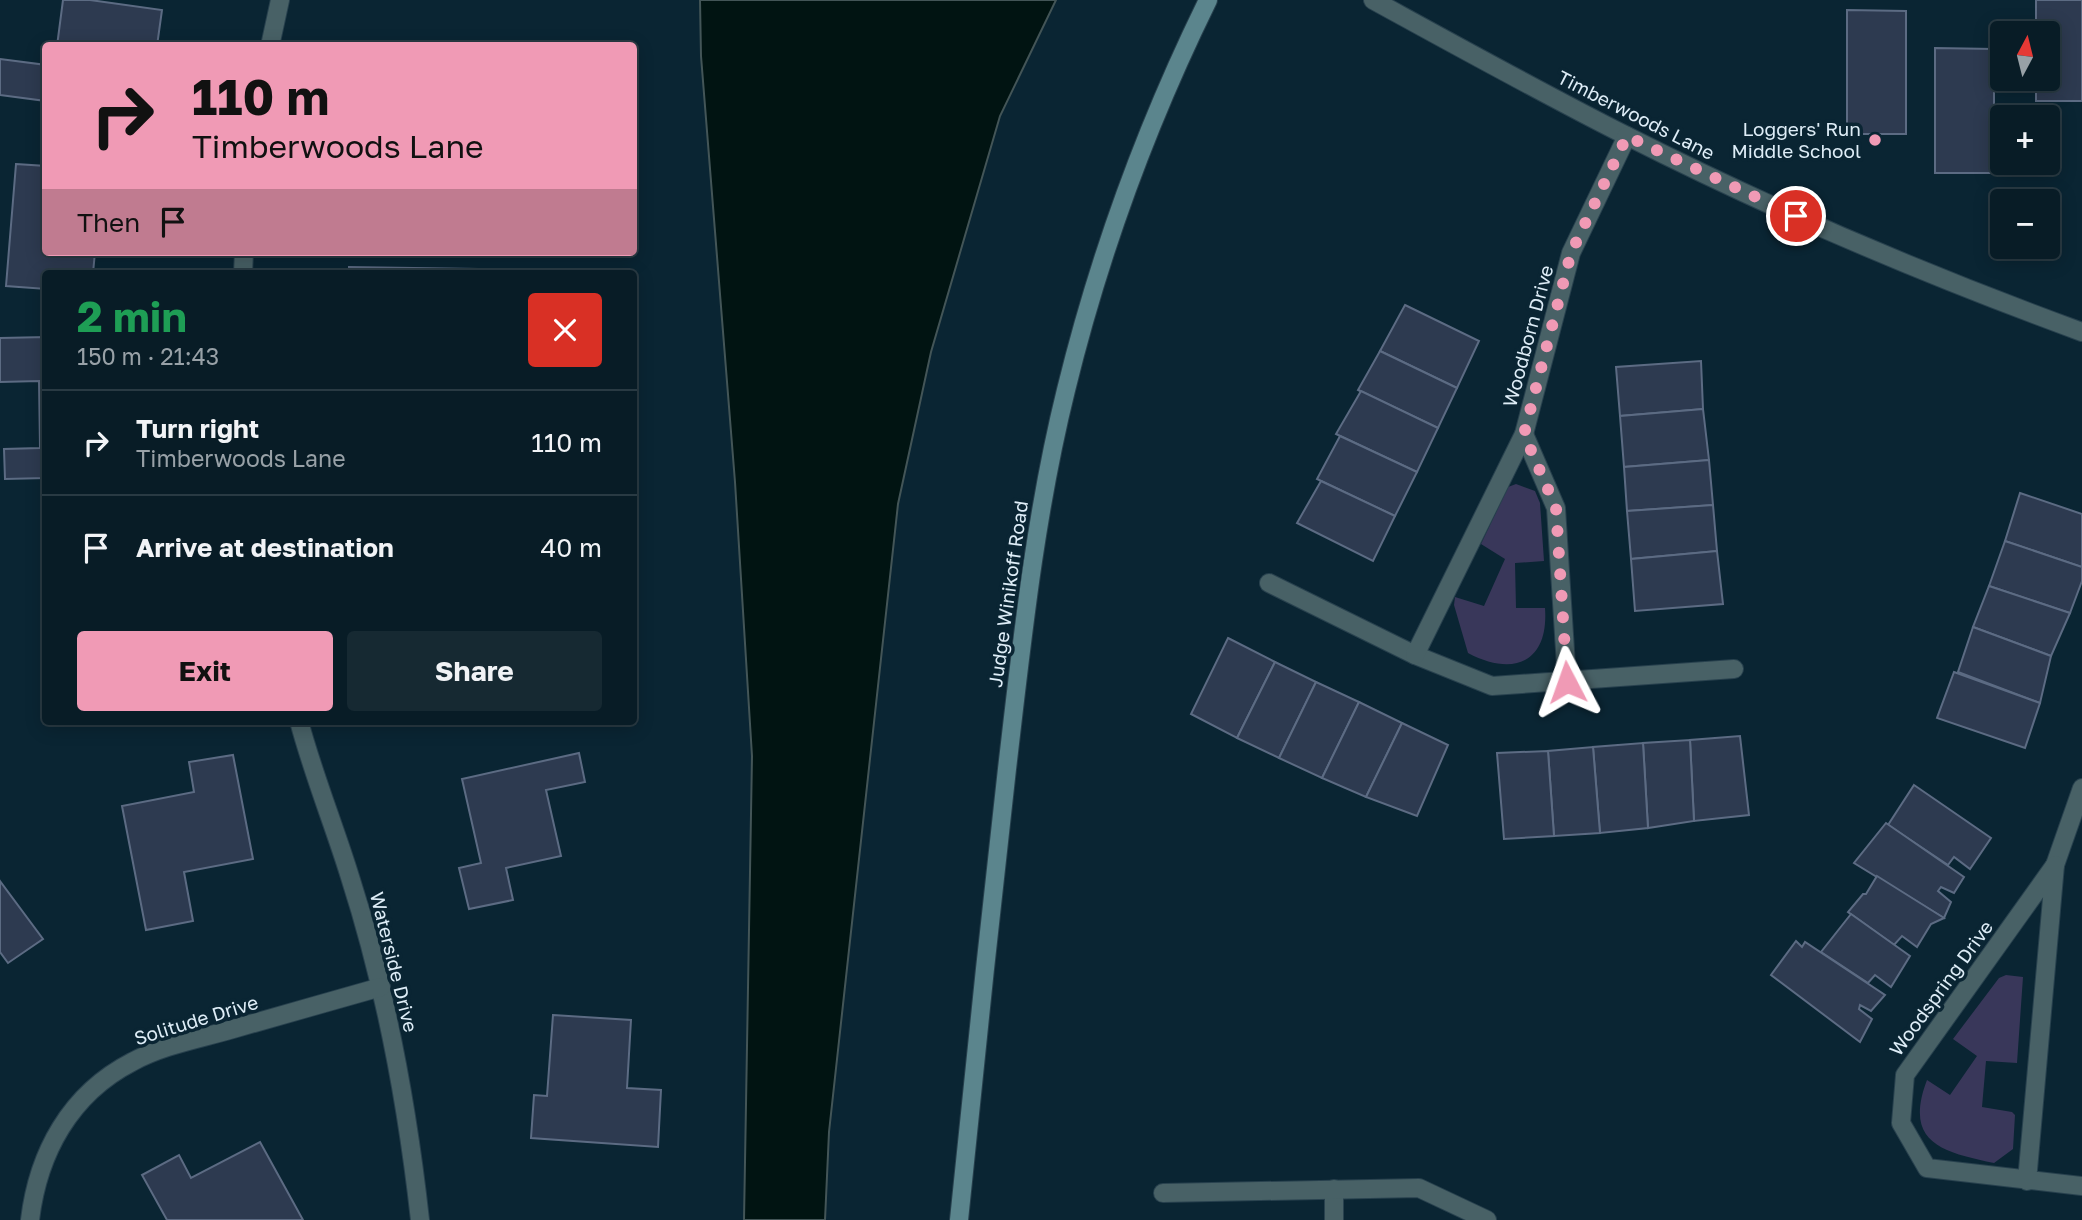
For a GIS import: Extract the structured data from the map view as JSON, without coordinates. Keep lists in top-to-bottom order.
{
  "streets": {
    "street": [
      "Timberwoods Lane",
      "Woodborn Drive",
      "Judge Winikoff Road",
      "Waterside Drive",
      "Woodspring Drive",
      "Solitude Drive"
    ]
  },
  "crossings": [
    ["Timberwoods Lane", "Woodborn Drive"],
    ["Waterside Drive", "Solitude Drive"]
  ],
  "places": ["Loggers' Run Middle School"],
  "north": "top",
  "page": {
    "map_buttons": ["+", "−"],
    "turn": ["110 m", "Timberwoods Lane"],
    "then": "Then",
    "heading": ["2 min", "150 m · 21:43"],
    "list": [
      {
        "name": "Turn right",
        "note": "Timberwoods Lane",
        "value": "110 m"
      },
      {
        "name": "Arrive at destination",
        "value": "40 m"
      }
    ],
    "buttons": ["Exit", "Share"]
  }
}
